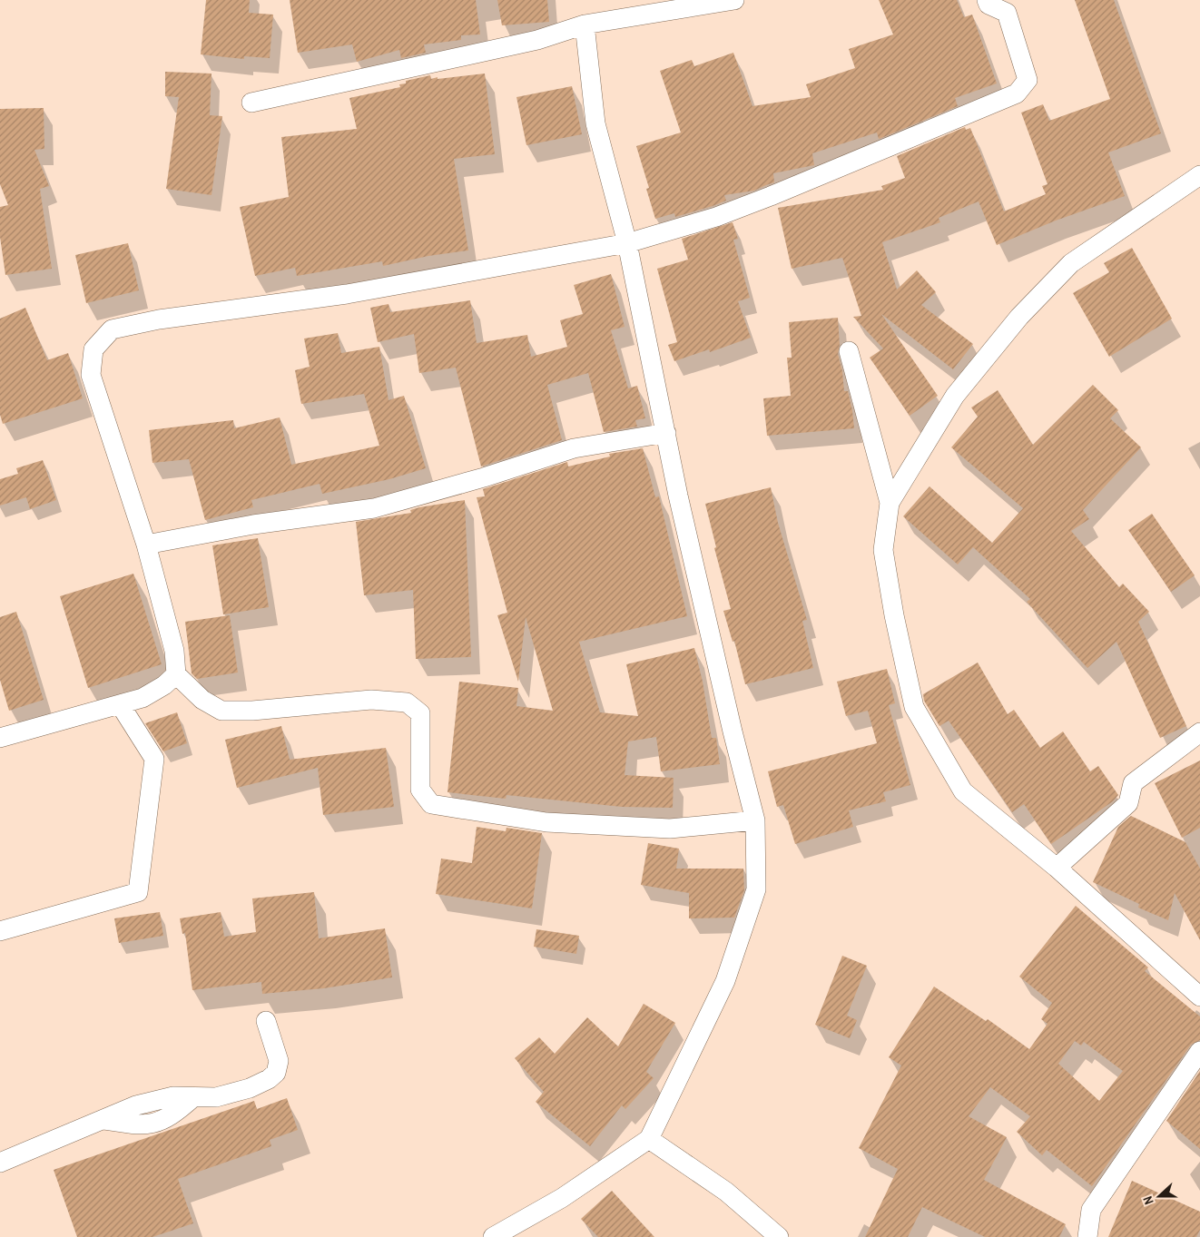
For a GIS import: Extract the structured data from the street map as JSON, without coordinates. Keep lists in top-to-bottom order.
{
  "north": "left"
}
